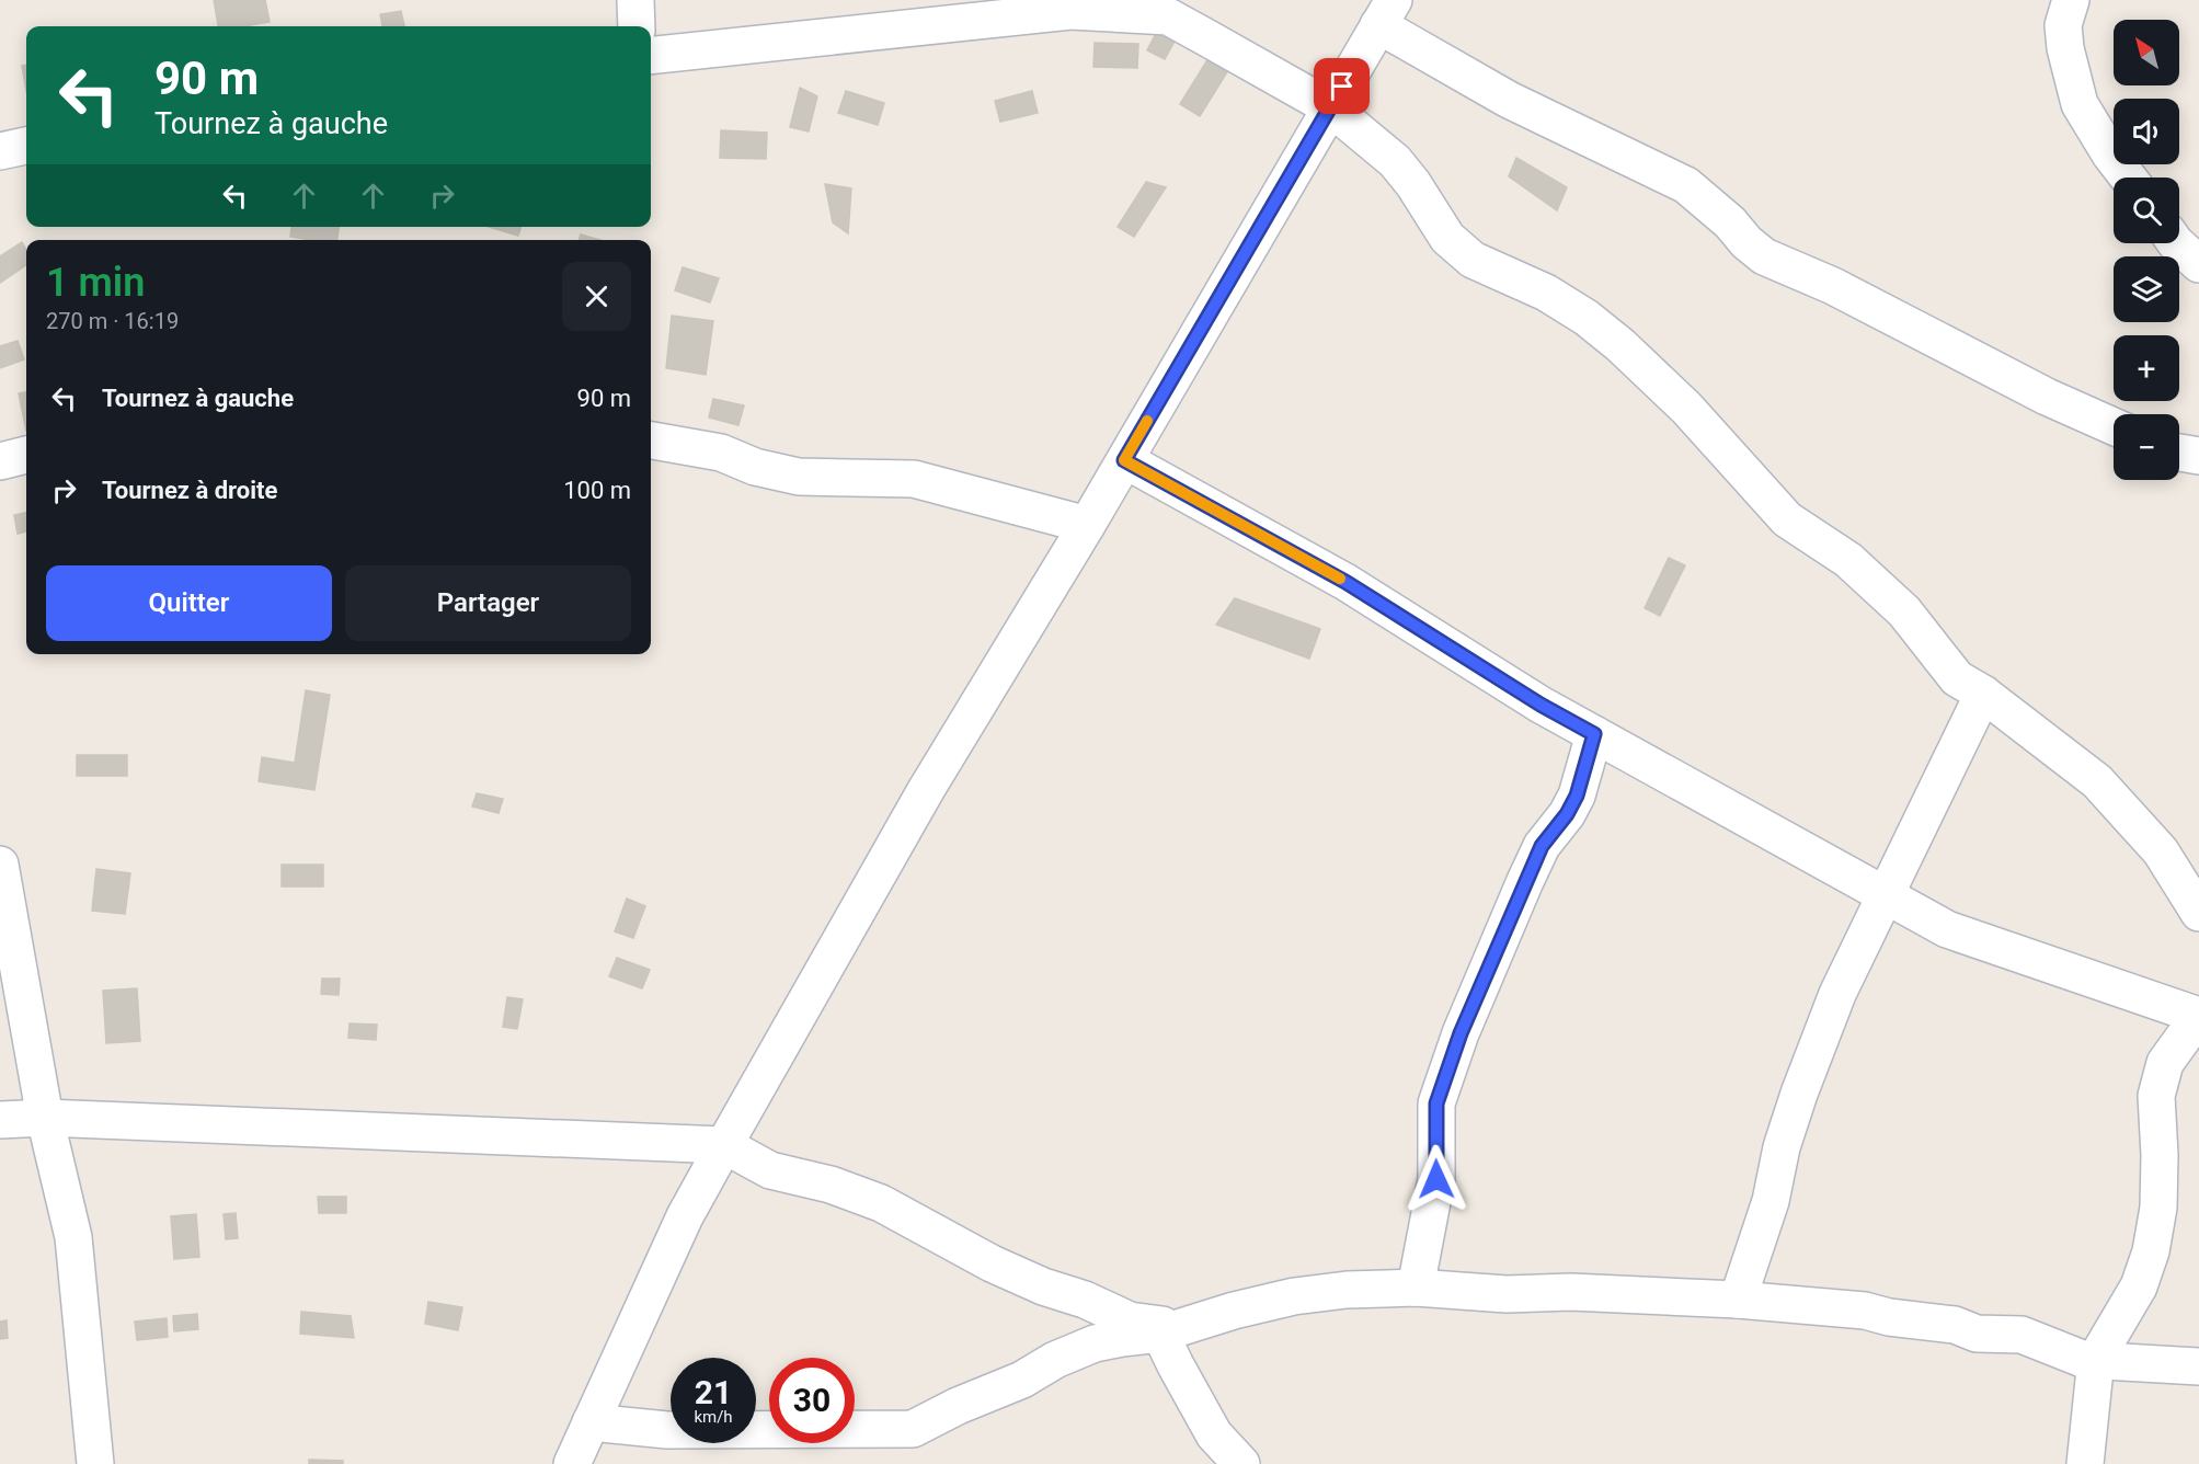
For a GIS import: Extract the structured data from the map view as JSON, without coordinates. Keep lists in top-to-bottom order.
{
  "north": "top left",
  "page": {
    "map_buttons": ["+", "−"],
    "turn": ["90 m", "Tournez à gauche"],
    "heading": ["1 min", "270 m · 16:19"],
    "list": [
      {
        "name": "Tournez à gauche",
        "value": "90 m"
      },
      {
        "name": "Tournez à droite",
        "value": "100 m"
      }
    ],
    "buttons": ["Quitter", "Partager"],
    "speed": "21 km/h",
    "limit": "30"
  }
}
